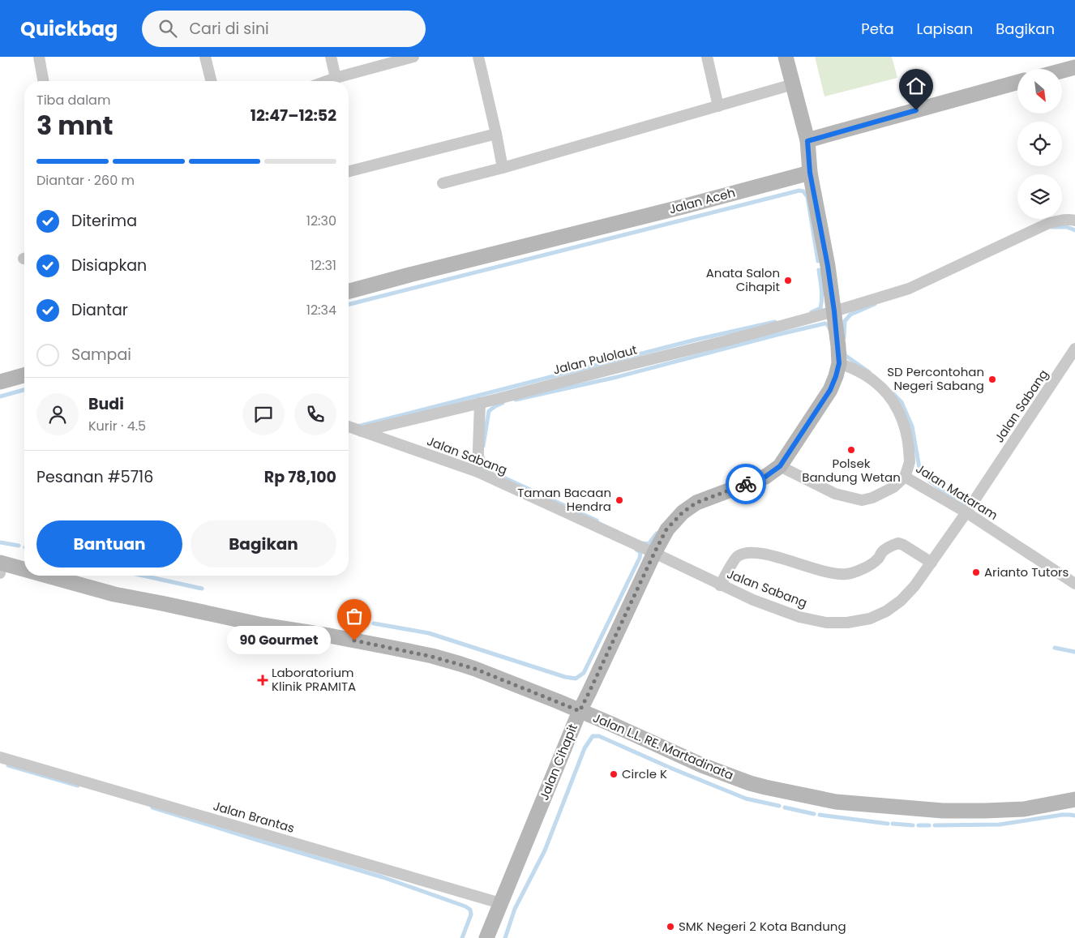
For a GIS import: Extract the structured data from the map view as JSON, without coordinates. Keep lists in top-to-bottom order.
{
  "streets": {
    "main road": ["Jalan Aceh", "Jalan L.L. RE. Martadinata", "Jalan Cihapit"],
    "street": [
      "Jalan Pulolaut",
      "Jalan Sabang",
      "Jalan Mataram",
      "Jalan Brantas"
    ]
  },
  "crossings": [
    ["Jalan Aceh", "Jalan Cihapit"],
    ["Jalan Pulolaut", "Jalan Sabang"],
    ["Jalan Pulolaut", "Jalan Cihapit"],
    ["Jalan Sabang", "Jalan Mataram"],
    ["Jalan Sabang", "Jalan Cihapit"],
    ["Jalan Mataram", "Jalan Cihapit"],
    ["Jalan L.L. RE. Martadinata", "Jalan Cihapit"],
    ["Jalan Cihapit", "Jalan Brantas"]
  ],
  "places": {
    "other": [
      "Anata Salon Cihapit",
      "SD Percontohan Negeri Sabang",
      "Polsek Bandung Wetan",
      "Taman Bacaan Hendra",
      "Arianto Tutors",
      "90 Gourmet",
      "Circle K",
      "SMK Negeri 2 Kota Bandung"
    ],
    "health": ["Laboratorium Klinik PRAMITA"]
  },
  "north": "bottom right",
  "page": {
    "header": "Quickbag",
    "search": "Cari di sini",
    "nav": ["Peta", "Lapisan", "Bagikan"],
    "heading": ["3 mnt", "Tiba dalam", "12:47–12:52"],
    "panel": [
      "Budi",
      "Kurir · 4.5",
      "Pesanan #5716",
      "Rp 78,100"
    ],
    "bar": "Diantar · 260 m",
    "list": [
      ["Diterima", "12:30"],
      ["Disiapkan", "12:31"],
      ["Diantar", "12:34"],
      "Sampai"
    ],
    "buttons": ["Bantuan", "Bagikan"],
    "bubble": "90 Gourmet"
  }
}
